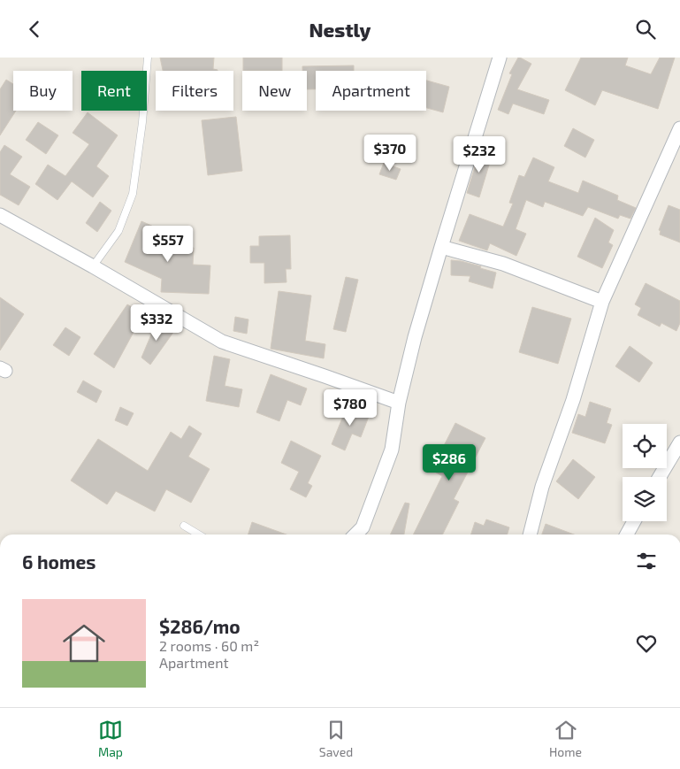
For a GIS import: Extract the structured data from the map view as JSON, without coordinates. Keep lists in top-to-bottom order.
{
  "page": {
    "header": "Nestly",
    "chip": [
      "Buy",
      "Rent",
      "Filters",
      "New",
      "Apartment"
    ],
    "price": [
      "$370",
      "$232",
      "$557",
      "$332",
      "$780",
      "$286"
    ],
    "heading": "6 homes",
    "list": [
      {
        "name": "$286/mo",
        "note": "2 rooms · 60 m² · Apartment"
      }
    ],
    "tabs": ["Map", "Saved", "Home"]
  }
}
